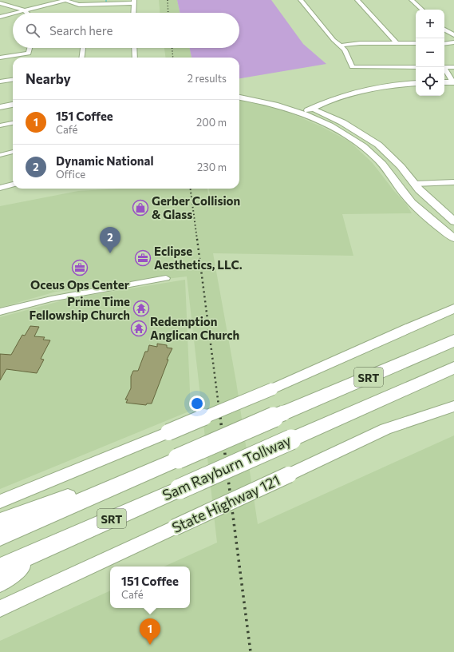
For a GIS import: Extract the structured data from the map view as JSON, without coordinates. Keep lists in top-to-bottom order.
{
  "streets": {
    "highway": ["SRT", "Sam Rayburn Tollway"],
    "main road": ["State Highway 121"]
  },
  "places": {
    "shop": ["Gerber Collision & Glass"],
    "office": ["Eclipse Aesthetics, LLC.", "Oceus Ops Center"],
    "temple": ["Prime Time Fellowship Church", "Redemption Anglican Church"]
  },
  "page": {
    "map_buttons": ["+", "−"],
    "search": "Search here",
    "heading": ["Nearby", "2 results"],
    "list": [
      {
        "mark": "1",
        "name": "151 Coffee",
        "note": "Café",
        "value": "200 m"
      },
      {
        "mark": "2",
        "name": "Dynamic National",
        "note": "Office",
        "value": "230 m"
      }
    ],
    "pins": ["2", "1"],
    "popup": ["151 Coffee", "Café"]
  }
}
